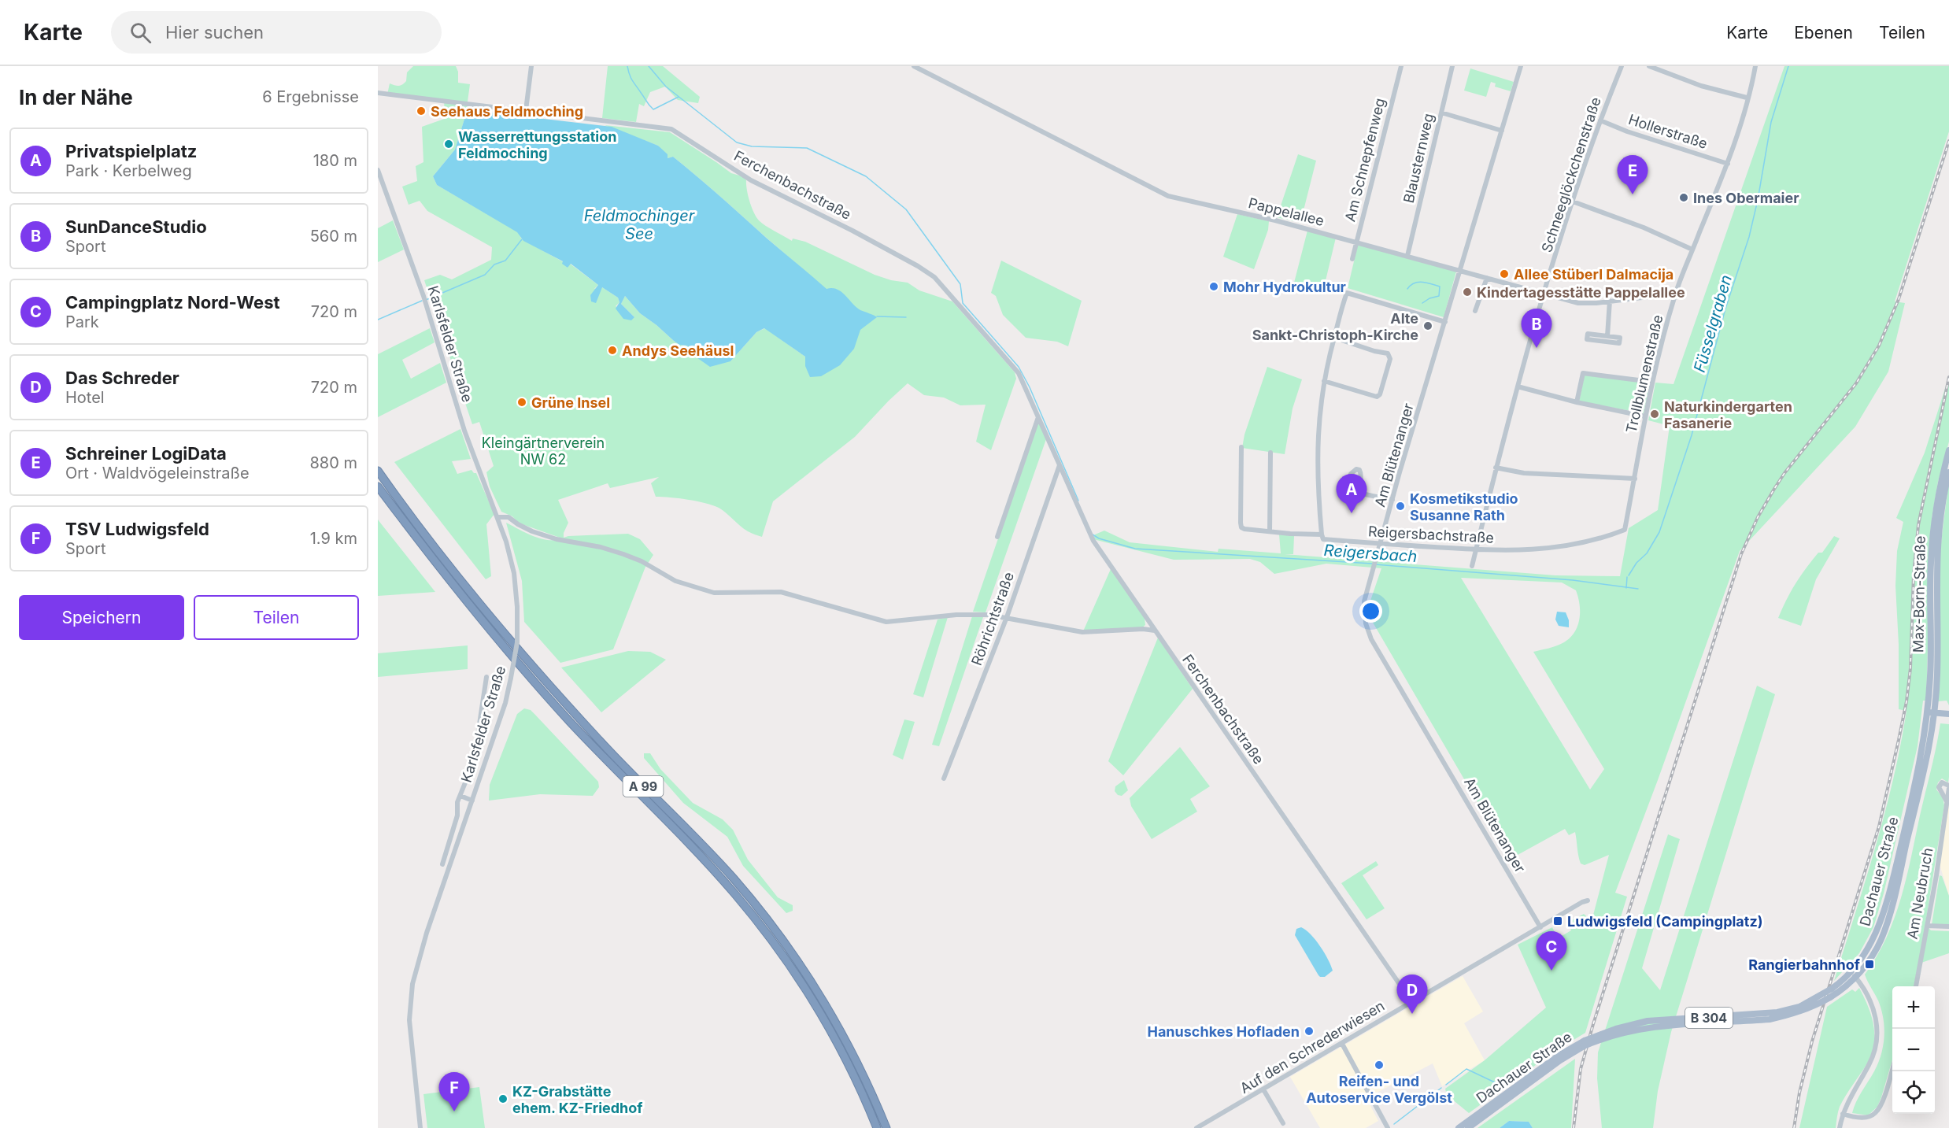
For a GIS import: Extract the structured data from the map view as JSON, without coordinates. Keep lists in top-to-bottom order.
{
  "streets": {
    "highway": ["A 99"],
    "main road": ["Max-Born-Straße", "Dachauer Straße", "B 304"],
    "street": [
      "Hollerstraße",
      "Blausternweg",
      "Am Schnepfenweg",
      "Schneeglöckchenstraße",
      "Ferchenbachstraße",
      "Pappelallee",
      "Karlsfelder Straße",
      "Trollblumenstraße",
      "Am Blütenanger",
      "Reigersbachstraße",
      "Röhrichtstraße",
      "Am Neubruch",
      "Auf den Schrederwiesen"
    ]
  },
  "crossings": [
    ["Hollerstraße", "Schneeglöckchenstraße"],
    ["Hollerstraße", "Trollblumenstraße"],
    ["Blausternweg", "Pappelallee"],
    ["Am Schnepfenweg", "Pappelallee"],
    ["Schneeglöckchenstraße", "Pappelallee"],
    ["Schneeglöckchenstraße", "Reigersbachstraße"],
    ["Ferchenbachstraße", "Röhrichtstraße"],
    ["Ferchenbachstraße", "Auf den Schrederwiesen"],
    ["Pappelallee", "Trollblumenstraße"],
    ["Pappelallee", "Am Blütenanger"],
    ["Trollblumenstraße", "Reigersbachstraße"],
    ["Am Blütenanger", "Reigersbachstraße"],
    ["Am Blütenanger", "Auf den Schrederwiesen"],
    ["Max-Born-Straße", "Dachauer Straße"]
  ],
  "water": ["Feldmochinger See", "Füsselgraben", "Reigersbach"],
  "parks": ["Kleingärtnerverein NW 62"],
  "places": {
    "other": [
      "Seehaus Feldmoching",
      "Wasserrettungsstation Feldmoching",
      "Ines Obermaier",
      "Allee Stüberl Dalmacija",
      "Mohr Hydrokultur",
      "Kindertagesstätte Pappelallee",
      "Alte Sankt-Christoph-Kirche",
      "Andys Seehäusl",
      "Grüne Insel",
      "Naturkindergarten Fasanerie",
      "Kosmetikstudio Susanne Rath",
      "Hanuschkes Hofladen",
      "Reifen- und Autoservice Vergölst",
      "KZ-Grabstätte ehem. KZ-Friedhof"
    ],
    "transit": ["Ludwigsfeld (Campingplatz)", "Rangierbahnhof"]
  },
  "page": {
    "header": "Karte",
    "search": "Hier suchen",
    "nav": ["Karte", "Ebenen", "Teilen"],
    "heading": ["In der Nähe", "6 Ergebnisse"],
    "list": [
      {
        "mark": "A",
        "name": "Privatspielplatz",
        "note": "Park · Kerbelweg",
        "value": "180 m"
      },
      {
        "mark": "B",
        "name": "SunDanceStudio",
        "note": "Sport",
        "value": "560 m"
      },
      {
        "mark": "C",
        "name": "Campingplatz Nord-West",
        "note": "Park",
        "value": "720 m"
      },
      {
        "mark": "D",
        "name": "Das Schreder",
        "note": "Hotel",
        "value": "720 m"
      },
      {
        "mark": "E",
        "name": "Schreiner LogiData",
        "note": "Ort · Waldvögeleinstraße",
        "value": "880 m"
      },
      {
        "mark": "F",
        "name": "TSV Ludwigsfeld",
        "note": "Sport",
        "value": "1.9 km"
      }
    ],
    "pins": [
      "E",
      "B",
      "A",
      "C",
      "D",
      "F"
    ],
    "buttons": ["Speichern", "Teilen"],
    "map_buttons": ["+", "−"]
  }
}
